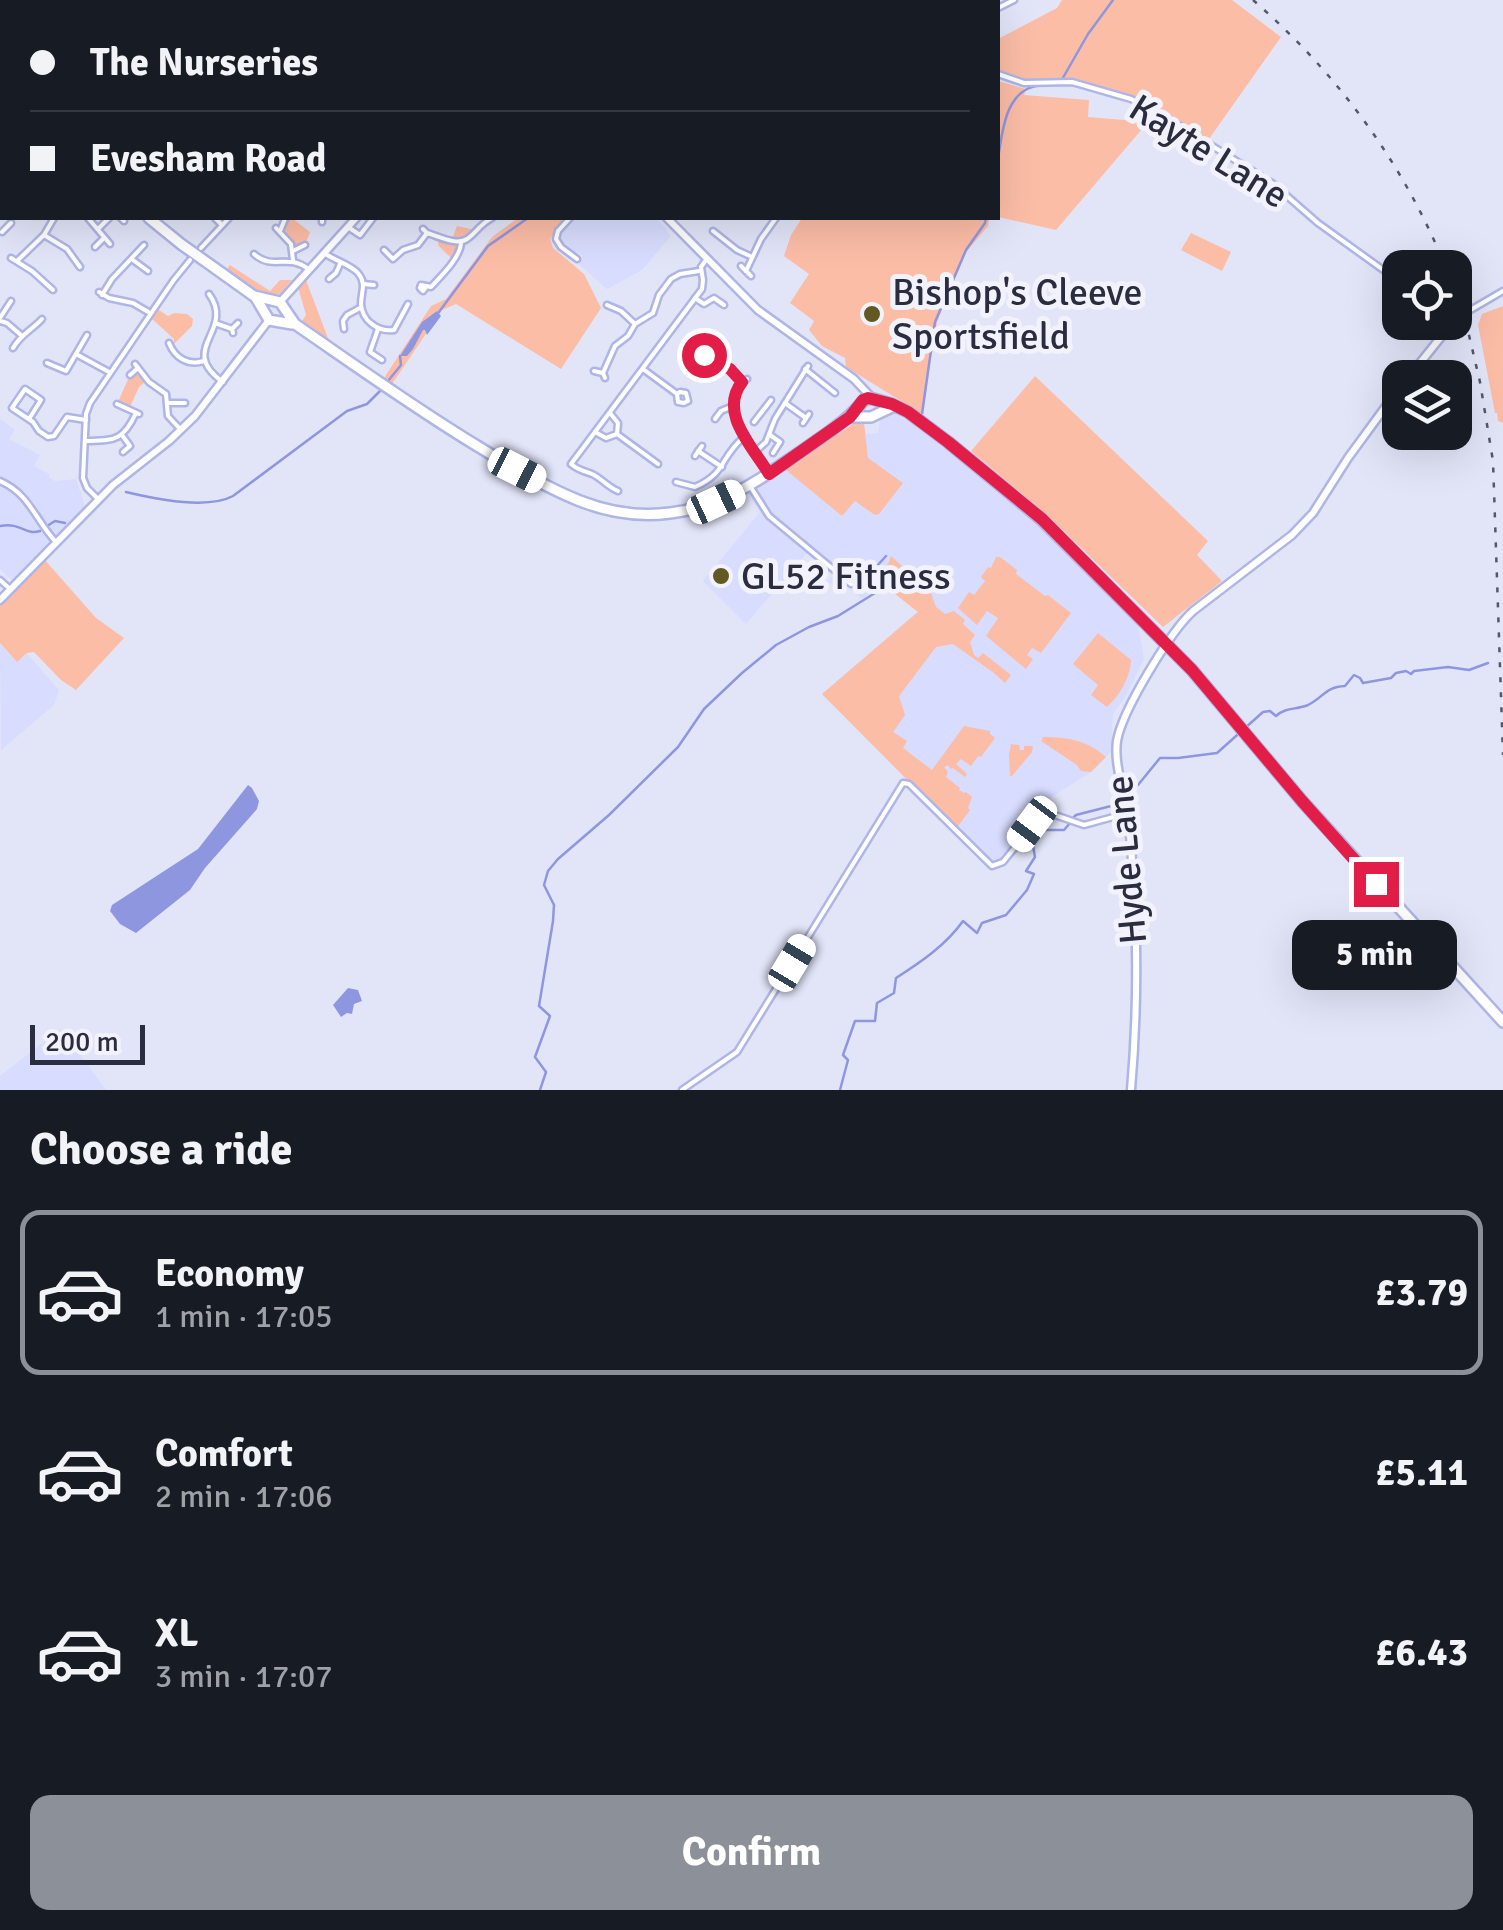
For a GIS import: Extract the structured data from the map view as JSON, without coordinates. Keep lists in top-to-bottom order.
{
  "streets": {
    "street": ["Kayte Lane", "Hyde Lane"]
  },
  "places": ["Bishop's Cleeve Sportsfield", "GL52 Fitness"],
  "scale_bar": "200 m",
  "page": {
    "banner": ["The Nurseries", "Evesham Road"],
    "bubble": "5 min",
    "scale": "200 m",
    "heading": "Choose a ride",
    "list": [
      {
        "name": "Economy",
        "note": "1 min · 17:05",
        "value": "£3.79"
      },
      {
        "name": "Comfort",
        "note": "2 min · 17:06",
        "value": "£5.11"
      },
      {
        "name": "XL",
        "note": "3 min · 17:07",
        "value": "£6.43"
      }
    ],
    "buttons": "Confirm"
  }
}
